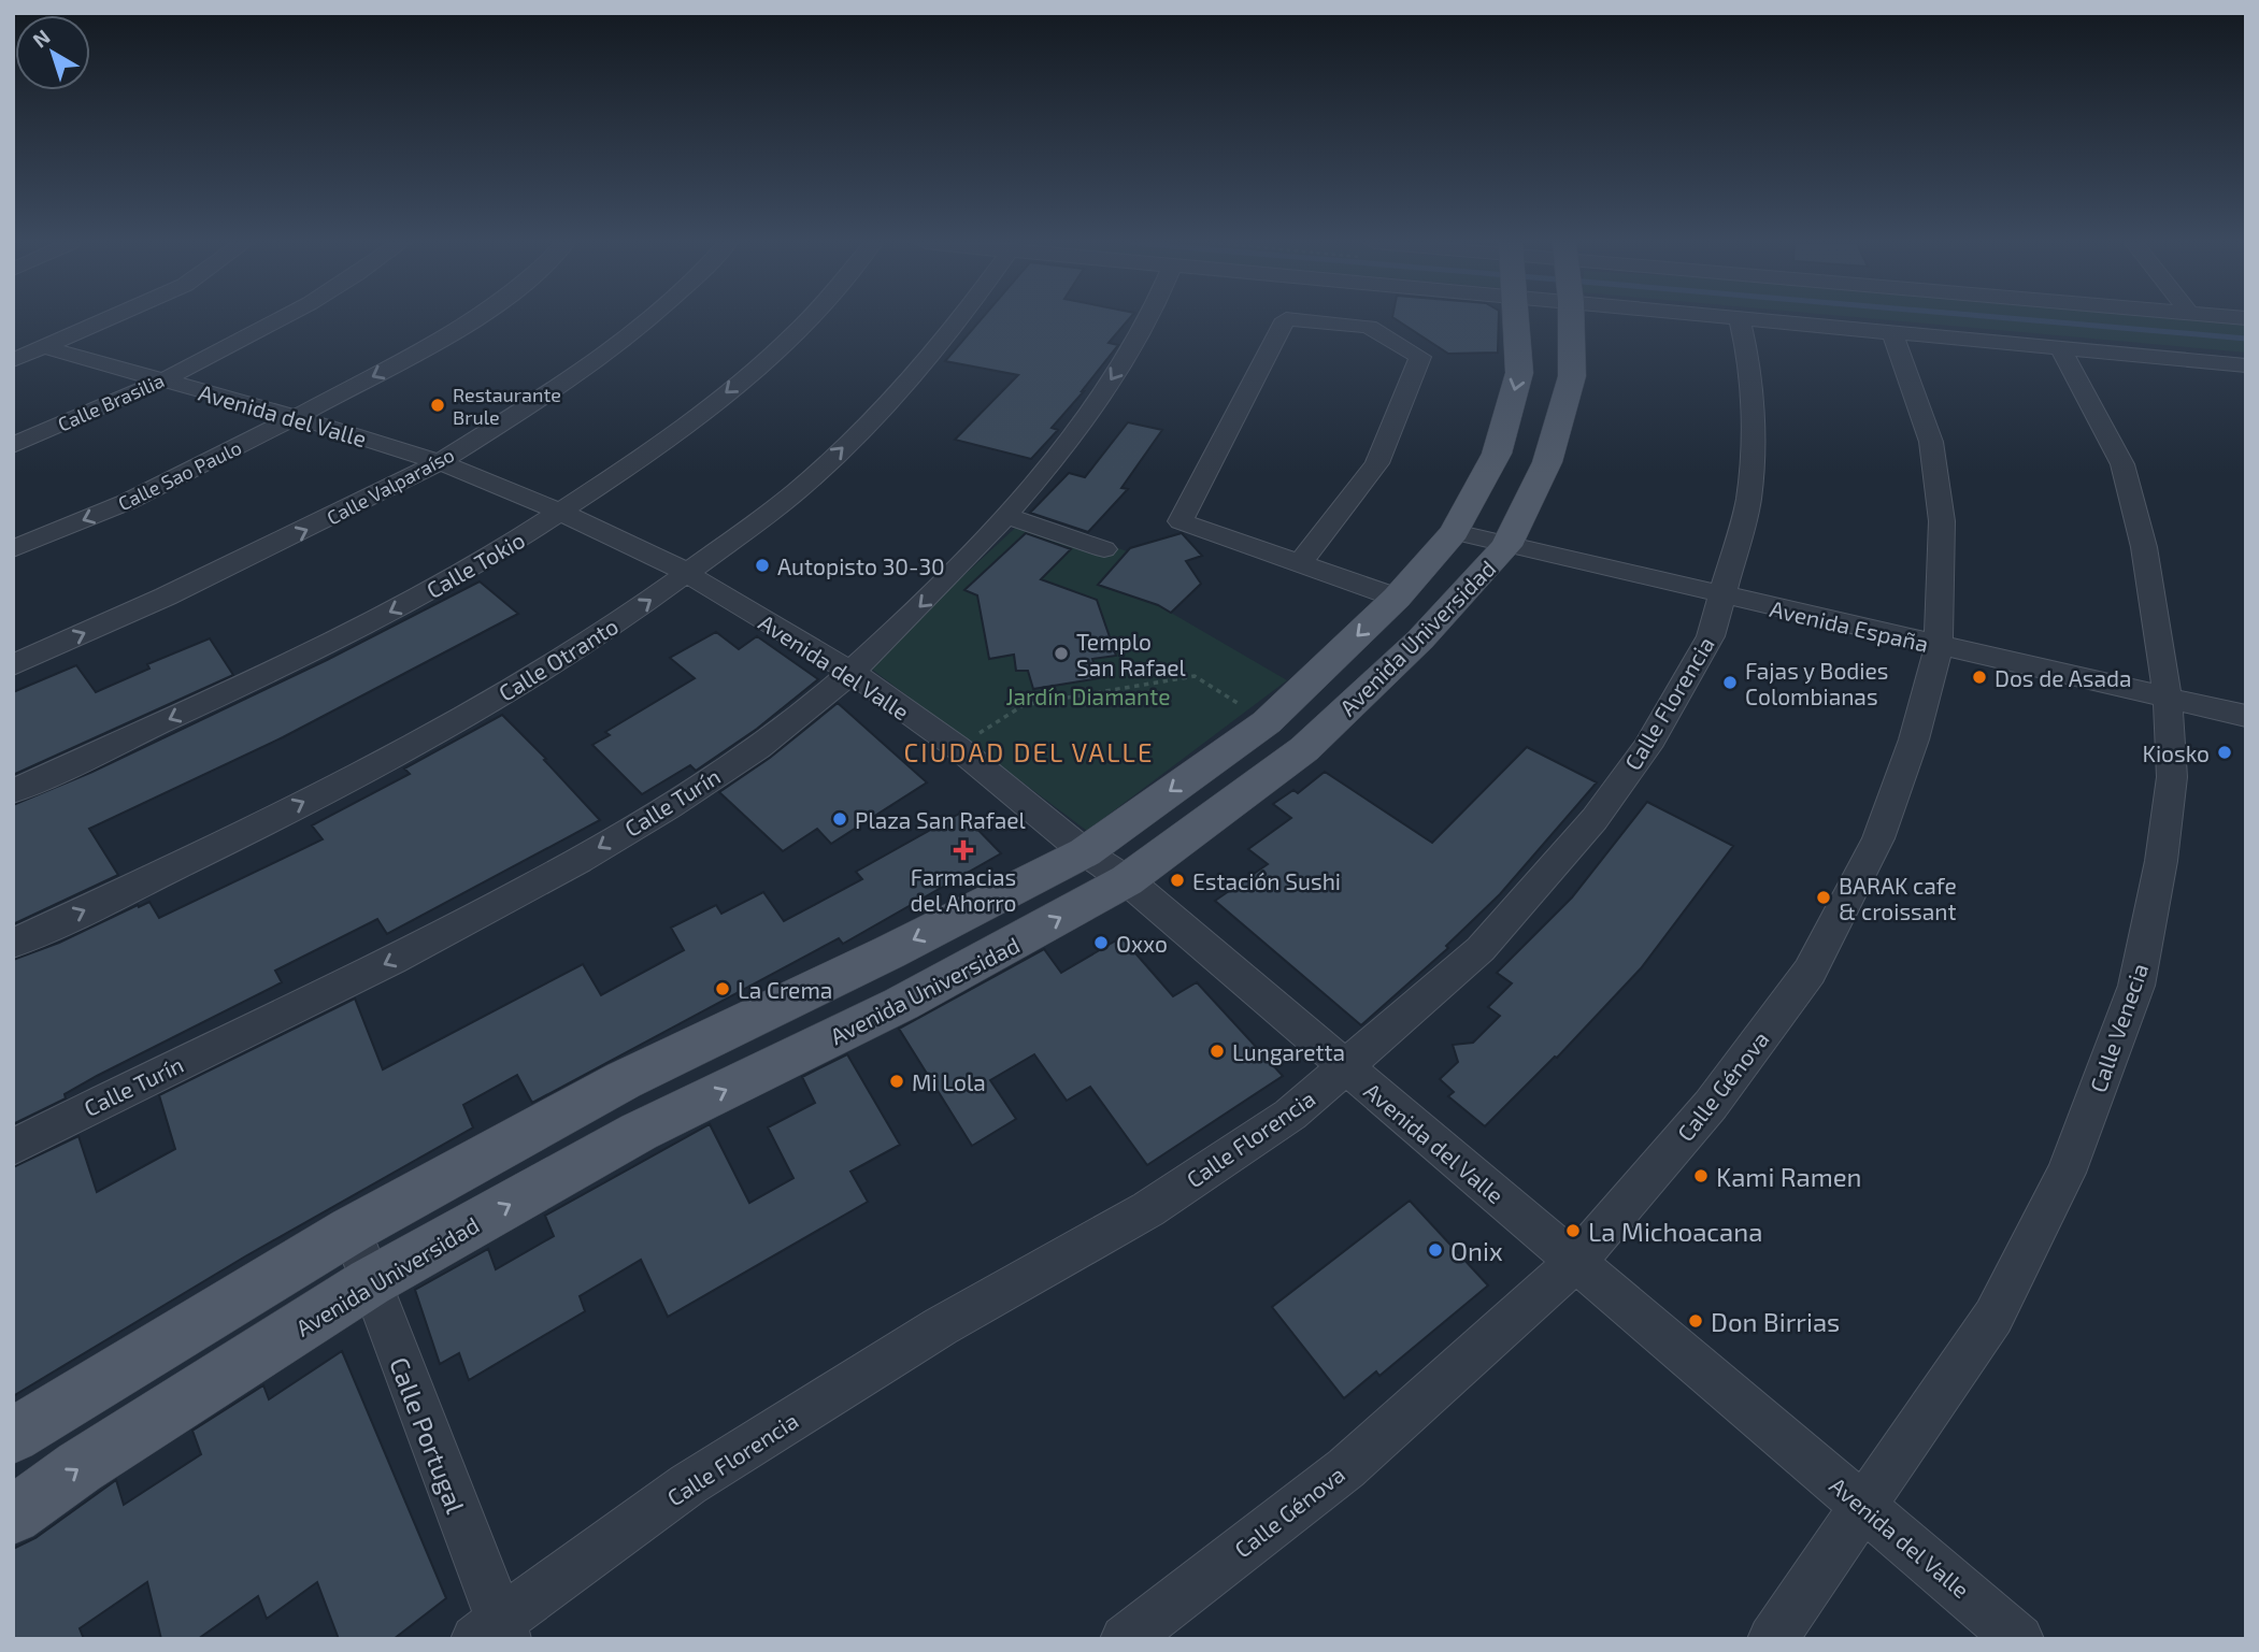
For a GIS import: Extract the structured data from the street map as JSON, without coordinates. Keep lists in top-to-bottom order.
{
  "streets": {
    "main road": ["Avenida Universidad"],
    "street": [
      "Calle Brasilia",
      "Avenida del Valle",
      "Calle Sao Paulo",
      "Calle Valparaíso",
      "Calle Tokio",
      "Avenida España",
      "Calle Otranto",
      "Calle Florencia",
      "Calle Turín",
      "Calle Venecia",
      "Calle Génova",
      "Calle Portugal"
    ]
  },
  "crossings": [
    ["Calle Brasilia", "Avenida del Valle"],
    ["Avenida del Valle", "Calle Sao Paulo"],
    ["Avenida del Valle", "Calle Valparaíso"],
    ["Avenida del Valle", "Calle Tokio"],
    ["Avenida del Valle", "Avenida Universidad"],
    ["Avenida del Valle", "Calle Otranto"],
    ["Avenida del Valle", "Calle Florencia"],
    ["Avenida del Valle", "Calle Turín"],
    ["Avenida del Valle", "Calle Venecia"],
    ["Avenida del Valle", "Calle Génova"],
    ["Avenida España", "Avenida Universidad"],
    ["Avenida España", "Calle Florencia"],
    ["Avenida España", "Calle Venecia"],
    ["Avenida España", "Calle Génova"],
    ["Avenida Universidad", "Calle Portugal"],
    ["Calle Florencia", "Calle Portugal"]
  ],
  "one_way": [
    "Calle Sao Paulo",
    "Calle Valparaíso",
    "Calle Tokio",
    "Calle Otranto",
    "Calle Turín"
  ],
  "districts": ["CIUDAD DEL VALLE"],
  "parks": ["Jardín Diamante"],
  "places": {
    "other": [
      "Restaurante Brule",
      "Autopisto 30-30",
      "Templo San Rafael",
      "Dos de Asada",
      "Fajas y Bodies Colombianas",
      "Kiosko",
      "Plaza San Rafael",
      "Estación Sushi",
      "BARAK cafe & croissant",
      "Oxxo",
      "La Crema",
      "Lungaretta",
      "Mi Lola",
      "Kami Ramen",
      "La Michoacana",
      "Onix",
      "Don Birrias"
    ],
    "health": ["Farmacias del Ahorro"]
  },
  "north": "top left"
}
